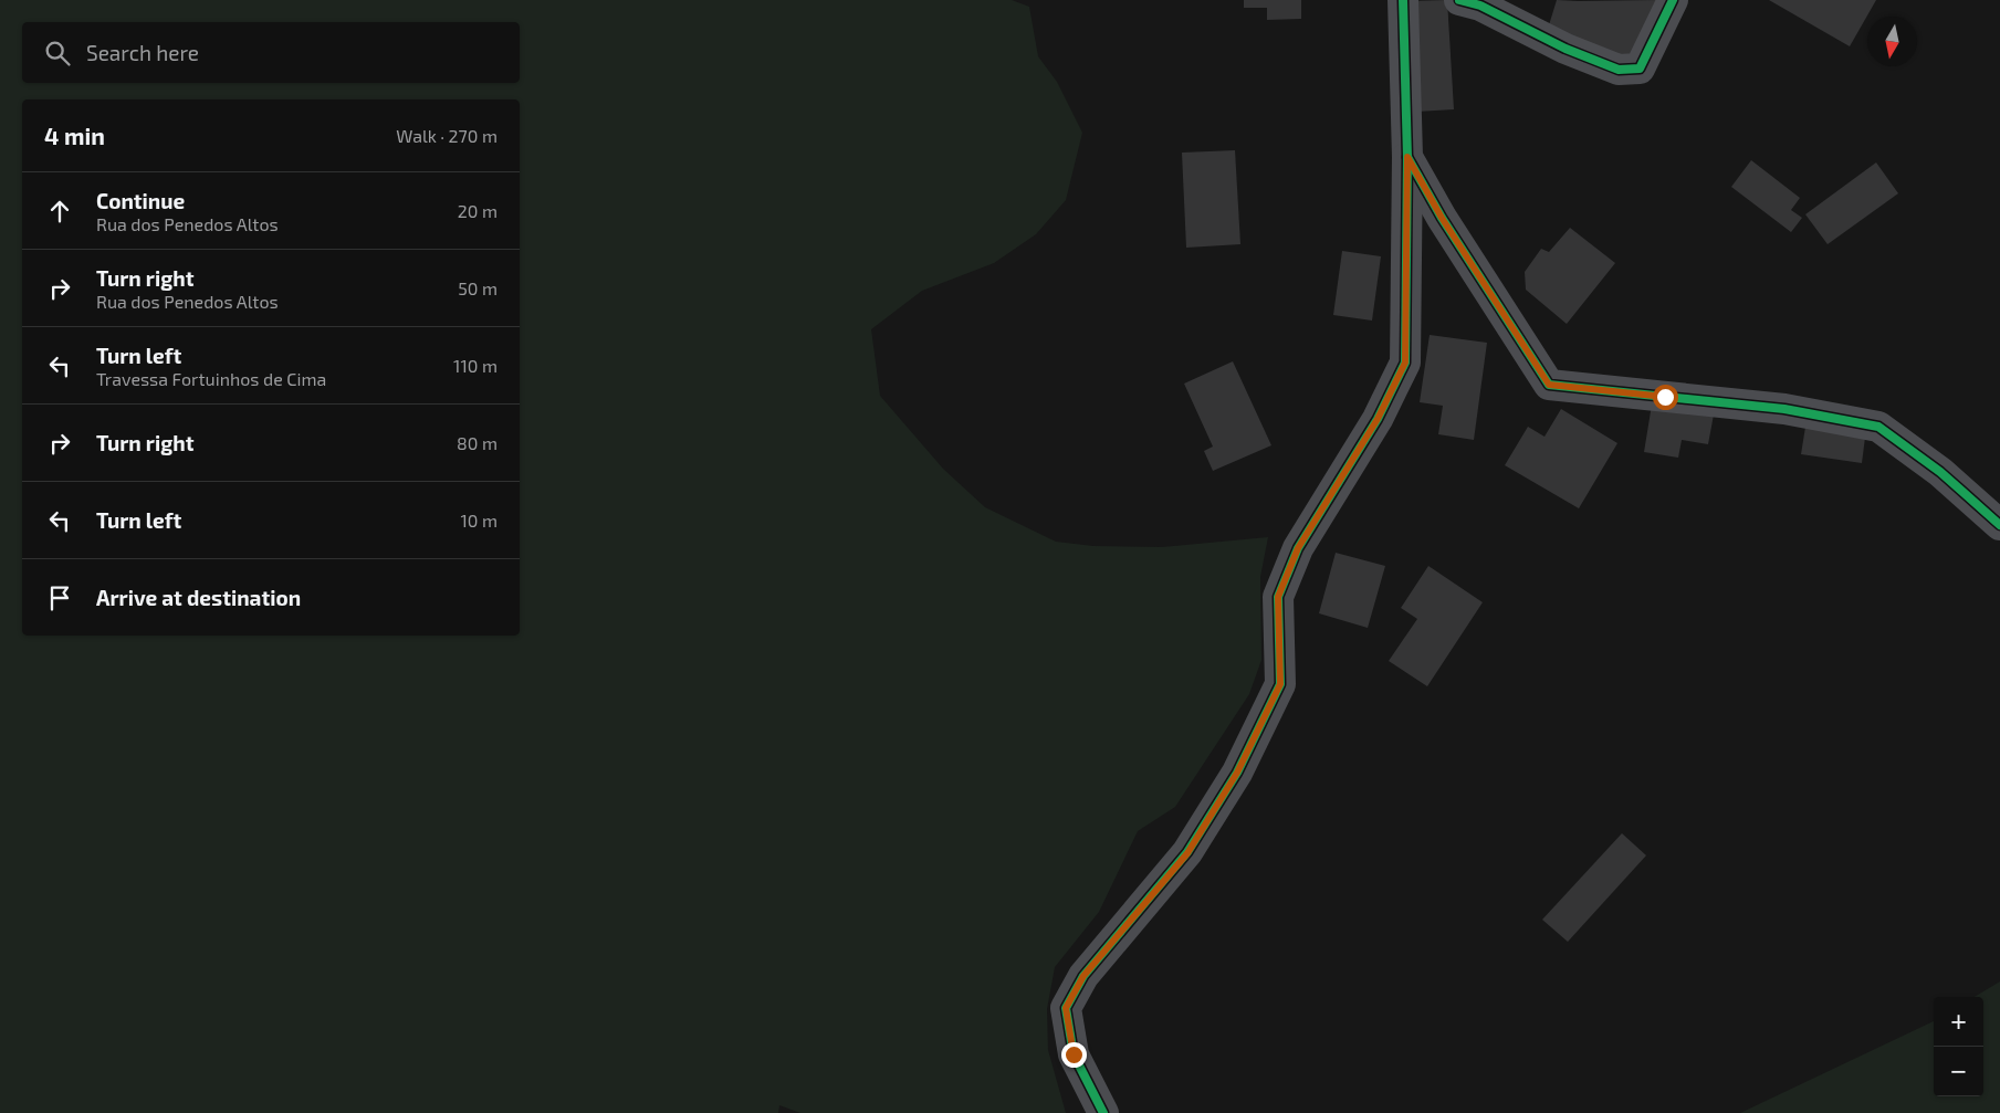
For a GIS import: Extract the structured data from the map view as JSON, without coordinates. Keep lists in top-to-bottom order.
{
  "north": "bottom",
  "page": {
    "search": "Search here",
    "heading": ["4 min", "Walk · 270 m"],
    "list": [
      ["Continue", "Rua dos Penedos Altos", "20 m"],
      ["Turn right", "Rua dos Penedos Altos", "50 m"],
      ["Turn left", "Travessa Fortuinhos de Cima", "110 m"],
      ["Turn right", "80 m"],
      ["Turn left", "10 m"],
      "Arrive at destination"
    ],
    "map_buttons": ["+", "−"]
  }
}
